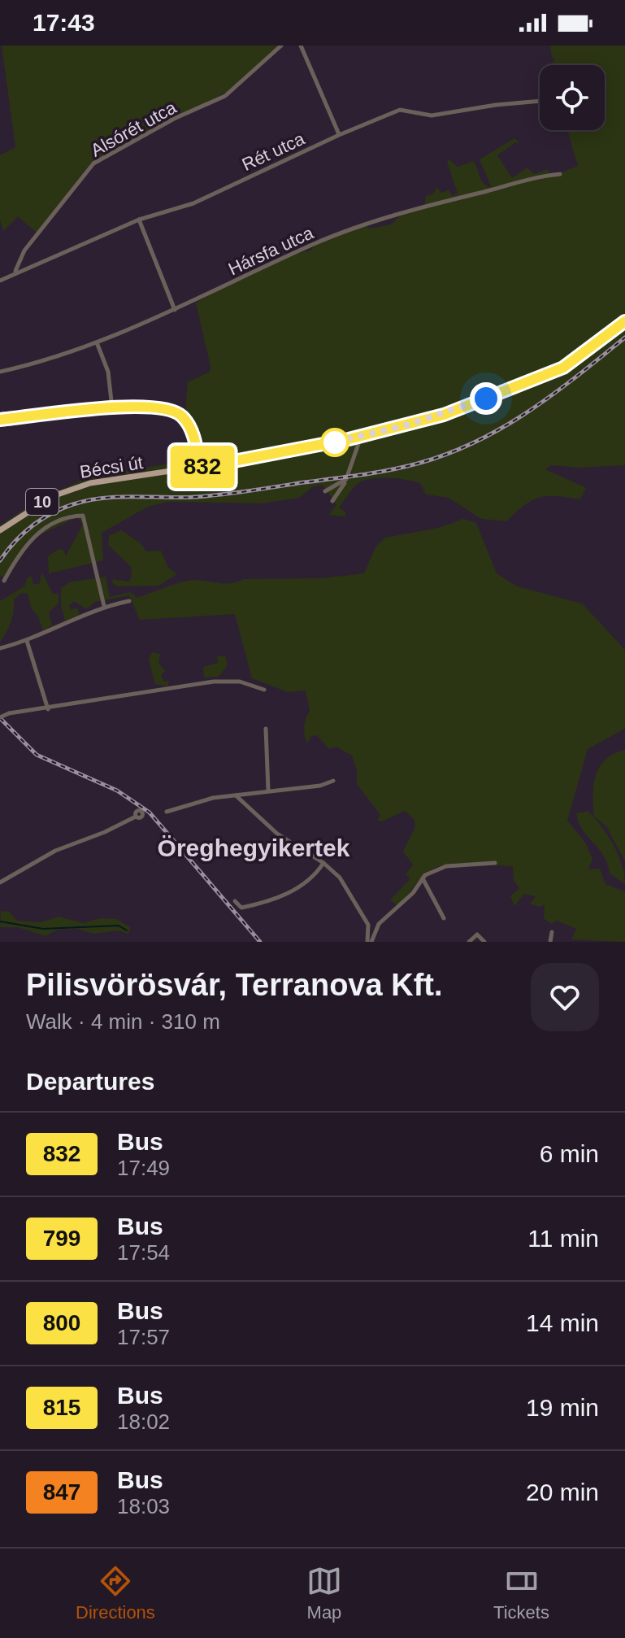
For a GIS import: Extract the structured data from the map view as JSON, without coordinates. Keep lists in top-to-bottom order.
{
  "streets": {
    "main road": ["Bécsi út", "10"],
    "street": ["Alsórét utca", "Rét utca", "Hársfa utca"]
  },
  "crossings": [
    ["Alsórét utca", "Rét utca"],
    ["Bécsi út", "10"]
  ],
  "districts": ["Öreghegyikertek"],
  "lines": ["bus line 832"],
  "page": {
    "status": "17:43",
    "on_map": "832",
    "heading": [
      ["Pilisvörösvár, Terranova Kft.", "Walk · 4 min · 310 m"],
      "Departures"
    ],
    "list": [
      {
        "mark": "832",
        "name": "Bus",
        "note": "17:49",
        "value": "6 min"
      },
      {
        "mark": "799",
        "name": "Bus",
        "note": "17:54",
        "value": "11 min"
      },
      {
        "mark": "800",
        "name": "Bus",
        "note": "17:57",
        "value": "14 min"
      },
      {
        "mark": "815",
        "name": "Bus",
        "note": "18:02",
        "value": "19 min"
      },
      {
        "mark": "847",
        "name": "Bus",
        "note": "18:03",
        "value": "20 min"
      }
    ],
    "tabs": ["Directions", "Map", "Tickets"]
  }
}
